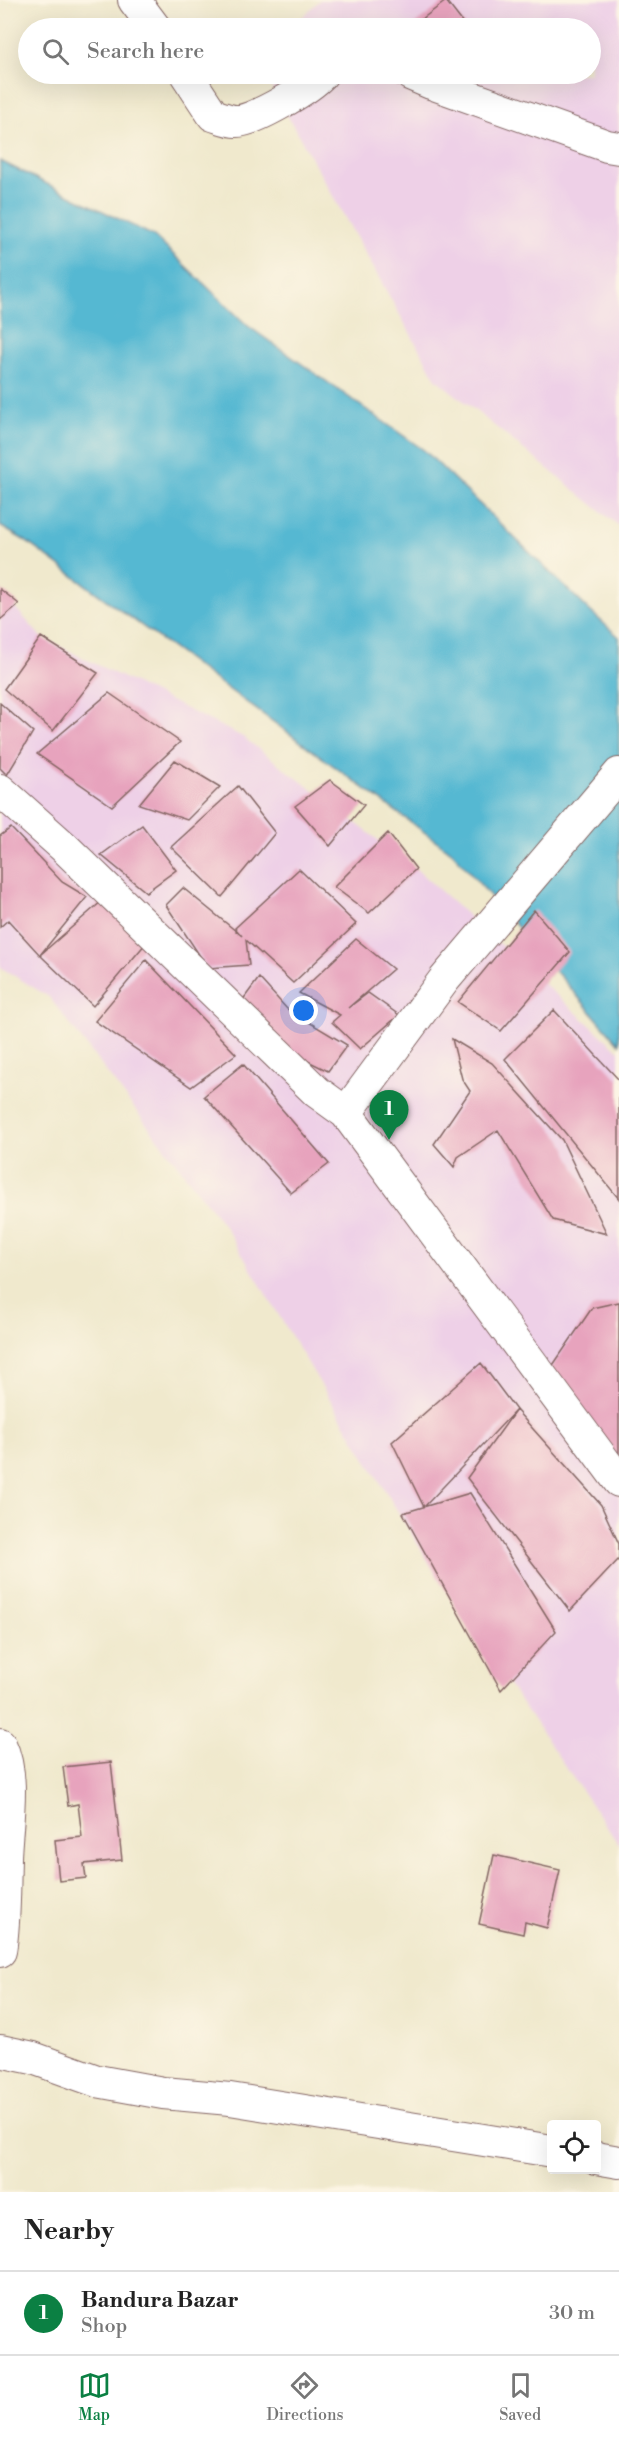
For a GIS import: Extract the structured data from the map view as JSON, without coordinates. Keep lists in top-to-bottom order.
{
  "page": {
    "search": "Search here",
    "pins": "1",
    "heading": "Nearby",
    "list": [
      {
        "mark": "1",
        "name": "Bandura Bazar",
        "note": "Shop",
        "value": "30 m"
      }
    ],
    "nav": ["Map", "Directions", "Saved"]
  }
}
